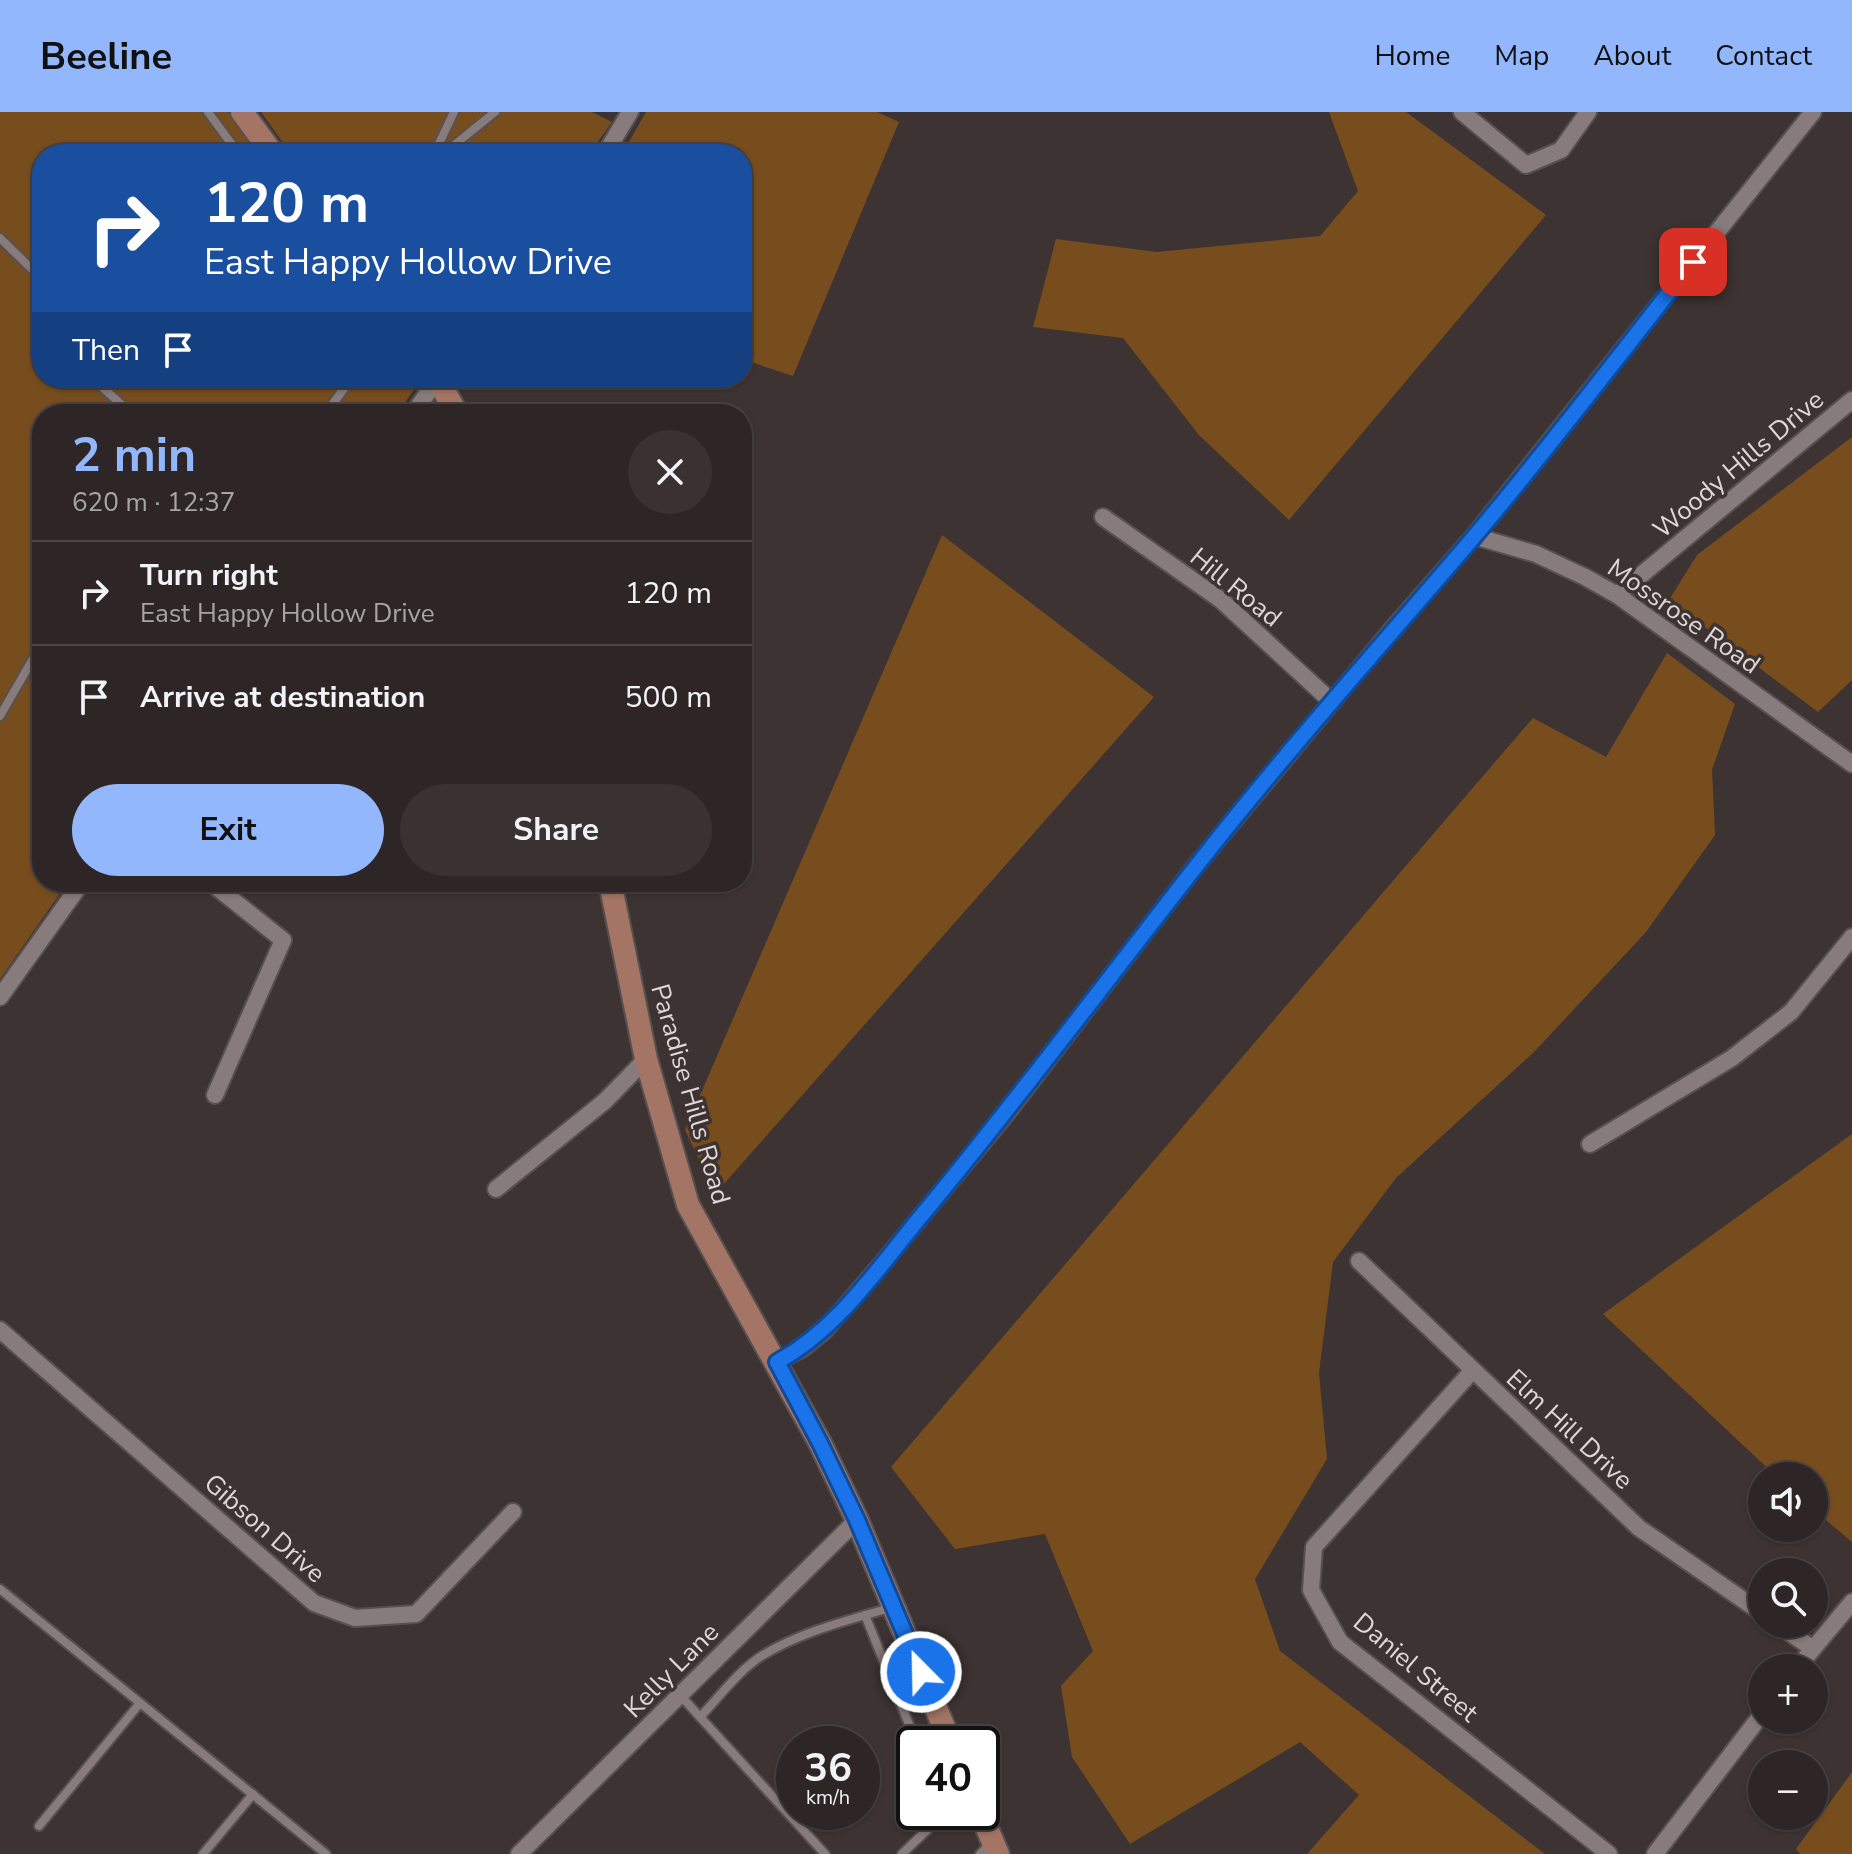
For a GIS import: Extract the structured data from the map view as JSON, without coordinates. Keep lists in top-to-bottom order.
{
  "streets": {
    "street": [
      "Woody Hills Drive",
      "Hill Road",
      "Mossrose Road",
      "Paradise Hills Road",
      "Elm Hill Drive",
      "Gibson Drive",
      "Daniel Street",
      "Kelly Lane"
    ]
  },
  "crossings": [
    ["Woody Hills Drive", "Mossrose Road"],
    ["Paradise Hills Road", "Kelly Lane"],
    ["Elm Hill Drive", "Daniel Street"]
  ],
  "page": {
    "header": "Beeline",
    "nav": [
      "Home",
      "Map",
      "About",
      "Contact"
    ],
    "turn": ["120 m", "East Happy Hollow Drive"],
    "then": "Then",
    "heading": ["2 min", "620 m · 12:37"],
    "list": [
      {
        "name": "Turn right",
        "note": "East Happy Hollow Drive",
        "value": "120 m"
      },
      {
        "name": "Arrive at destination",
        "value": "500 m"
      }
    ],
    "buttons": ["Exit", "Share"],
    "map_buttons": ["+", "−"],
    "speed": "36 km/h",
    "limit": "40"
  }
}
